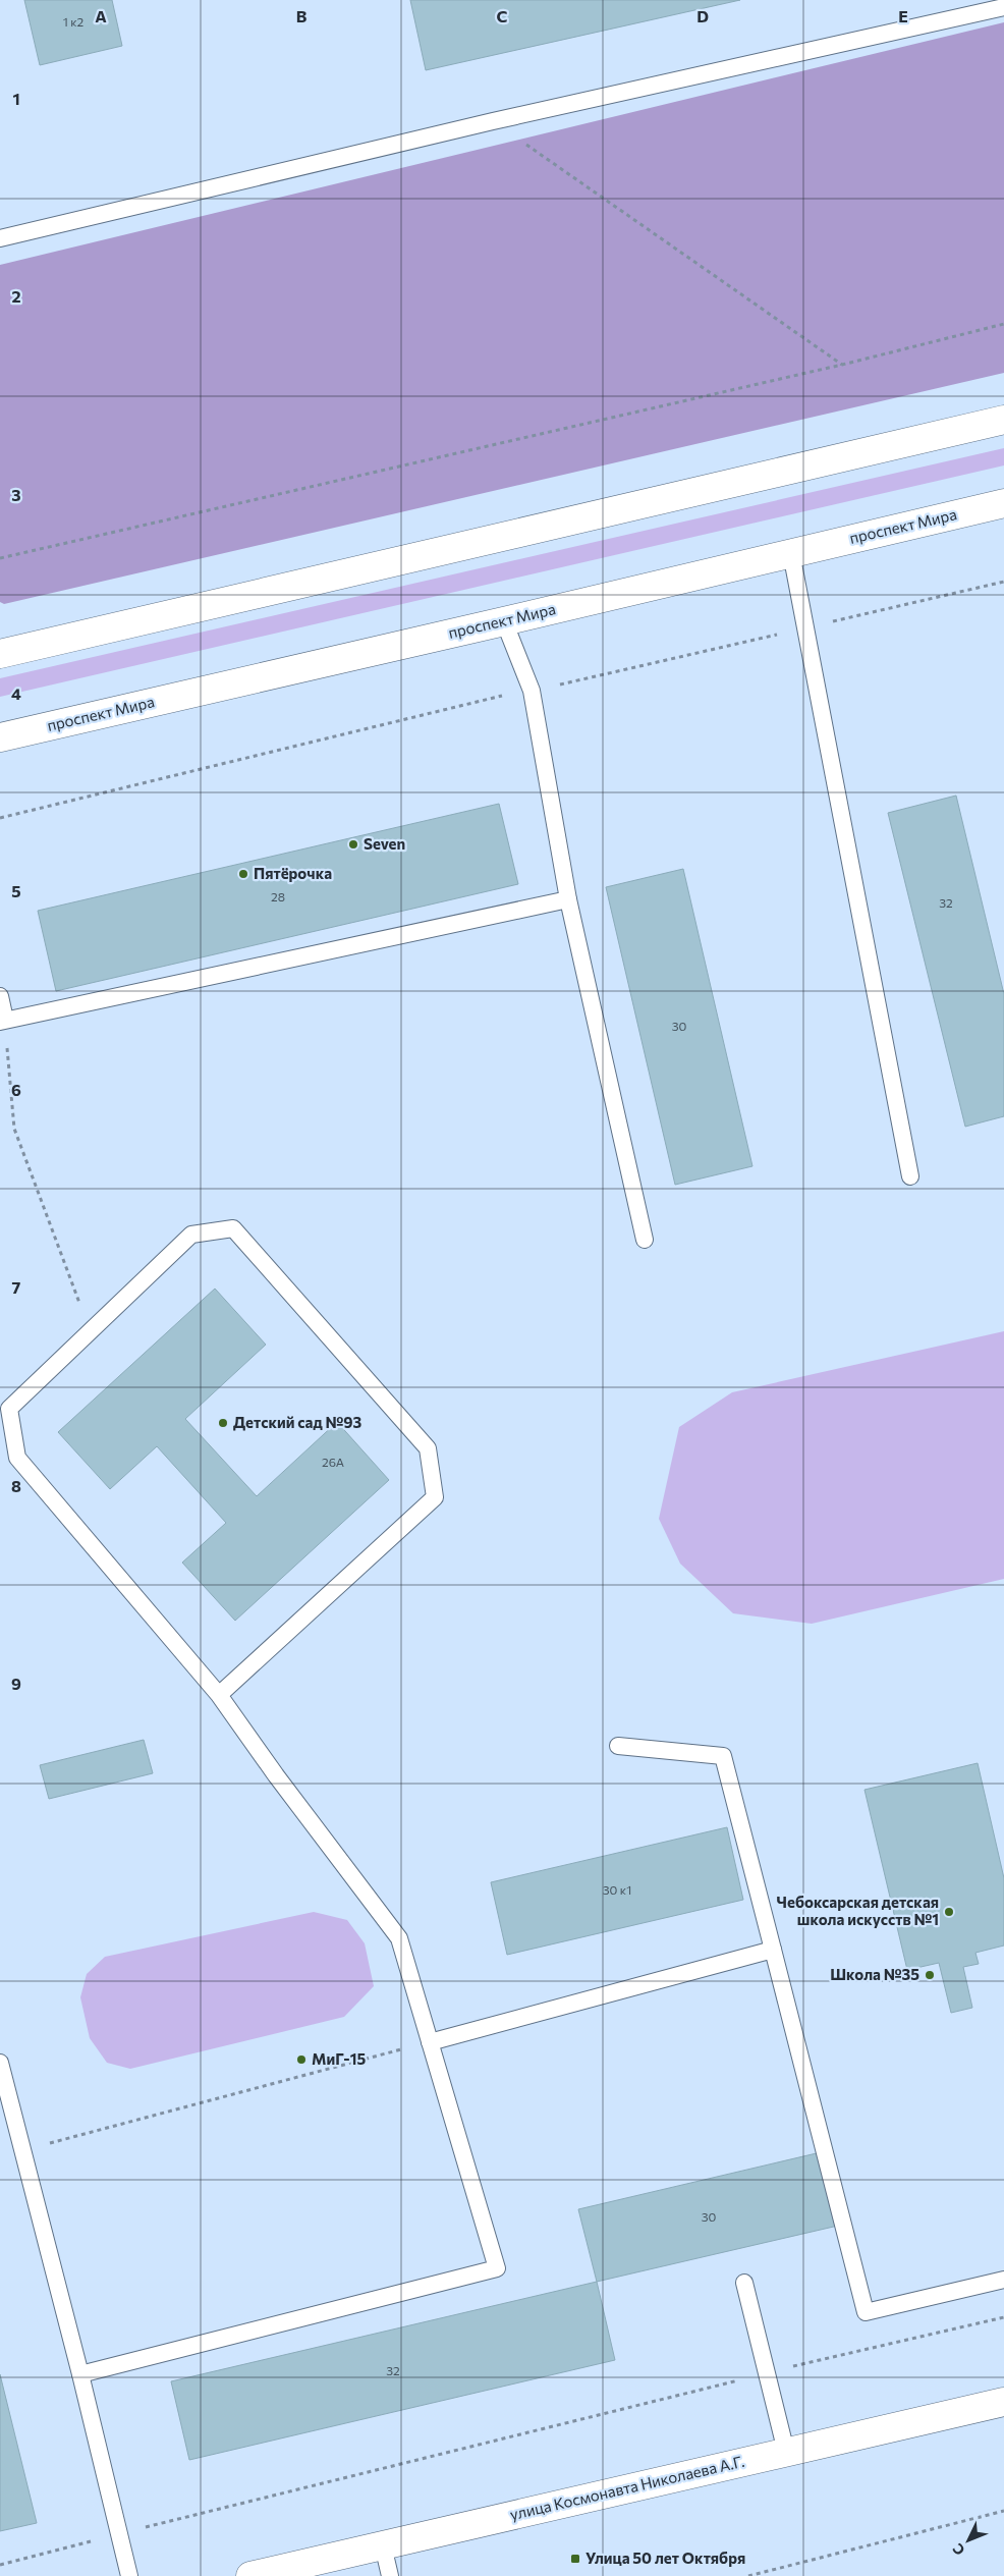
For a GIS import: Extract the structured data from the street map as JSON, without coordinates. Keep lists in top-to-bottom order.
{
  "streets": {
    "main road": ["проспект Мира", "улица Космонавта Николаева А.Г."]
  },
  "places": {
    "other": [
      "Seven",
      "Пятёрочка",
      "Детский сад №93",
      "Чебоксарская детская школа искусств №1",
      "Школа №35",
      "МиГ-15"
    ],
    "transit": ["Улица 50 лет Октября"]
  },
  "house_numbers": [
    "1 к2",
    "28",
    "32",
    "30",
    "26А",
    "30 к1",
    "30",
    "32"
  ],
  "north": "bottom left",
  "grid": {
    "columns": [
      "A",
      "B",
      "C",
      "D",
      "E"
    ],
    "rows": [
      "1",
      "2",
      "3",
      "4",
      "5",
      "6",
      "7",
      "8",
      "9"
    ]
  }
}
